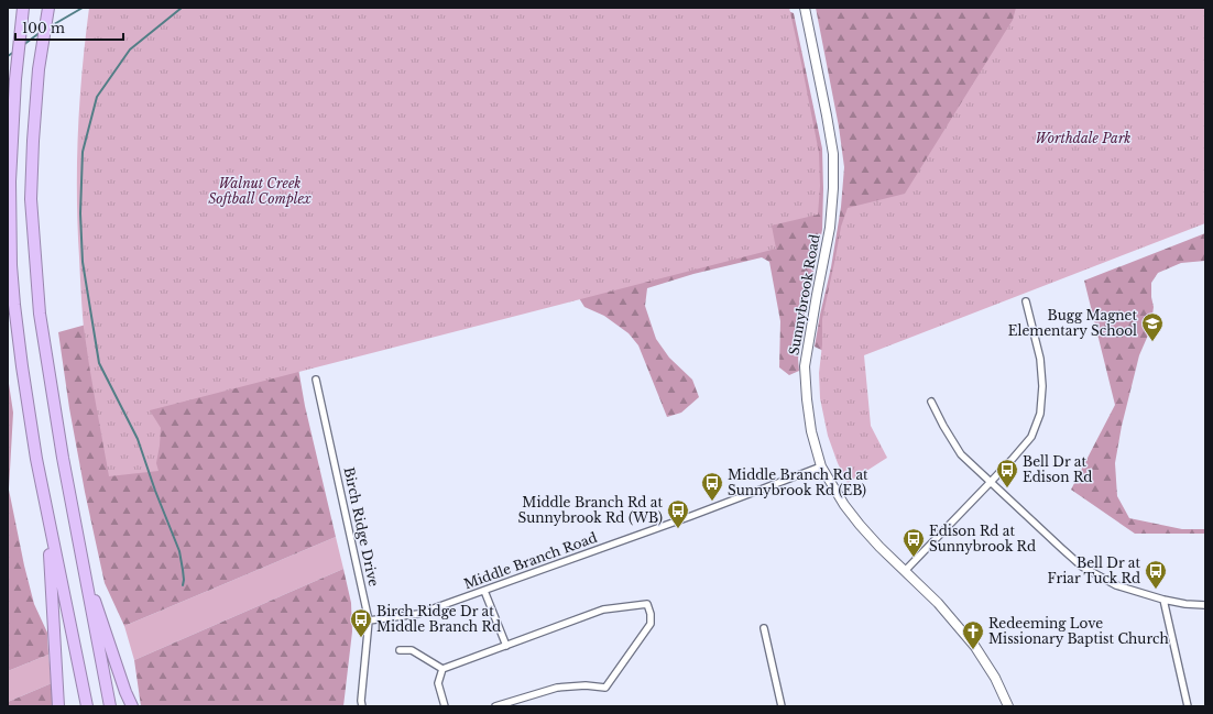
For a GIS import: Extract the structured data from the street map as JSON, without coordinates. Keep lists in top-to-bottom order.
{
  "streets": {
    "main road": ["Sunnybrook Road"],
    "street": ["Birch Ridge Drive", "Middle Branch Road"]
  },
  "crossings": [
    ["Sunnybrook Road", "Middle Branch Road"],
    ["Birch Ridge Drive", "Middle Branch Road"]
  ],
  "parks": ["Worthdale Park", "Walnut Creek Softball Complex"],
  "places": {
    "school or university": ["Bugg Magnet Elementary School"],
    "bus stop": [
      "Bell Dr at Edison Rd",
      "Middle Branch Rd at Sunnybrook Rd (EB)",
      "Middle Branch Rd at Sunnybrook Rd (WB)",
      "Edison Rd at Sunnybrook Rd",
      "Bell Dr at Friar Tuck Rd",
      "Birch Ridge Dr at Middle Branch Rd"
    ],
    "church": ["Redeeming Love Missionary Baptist Church"]
  },
  "scale_bar": "100 m"
}
